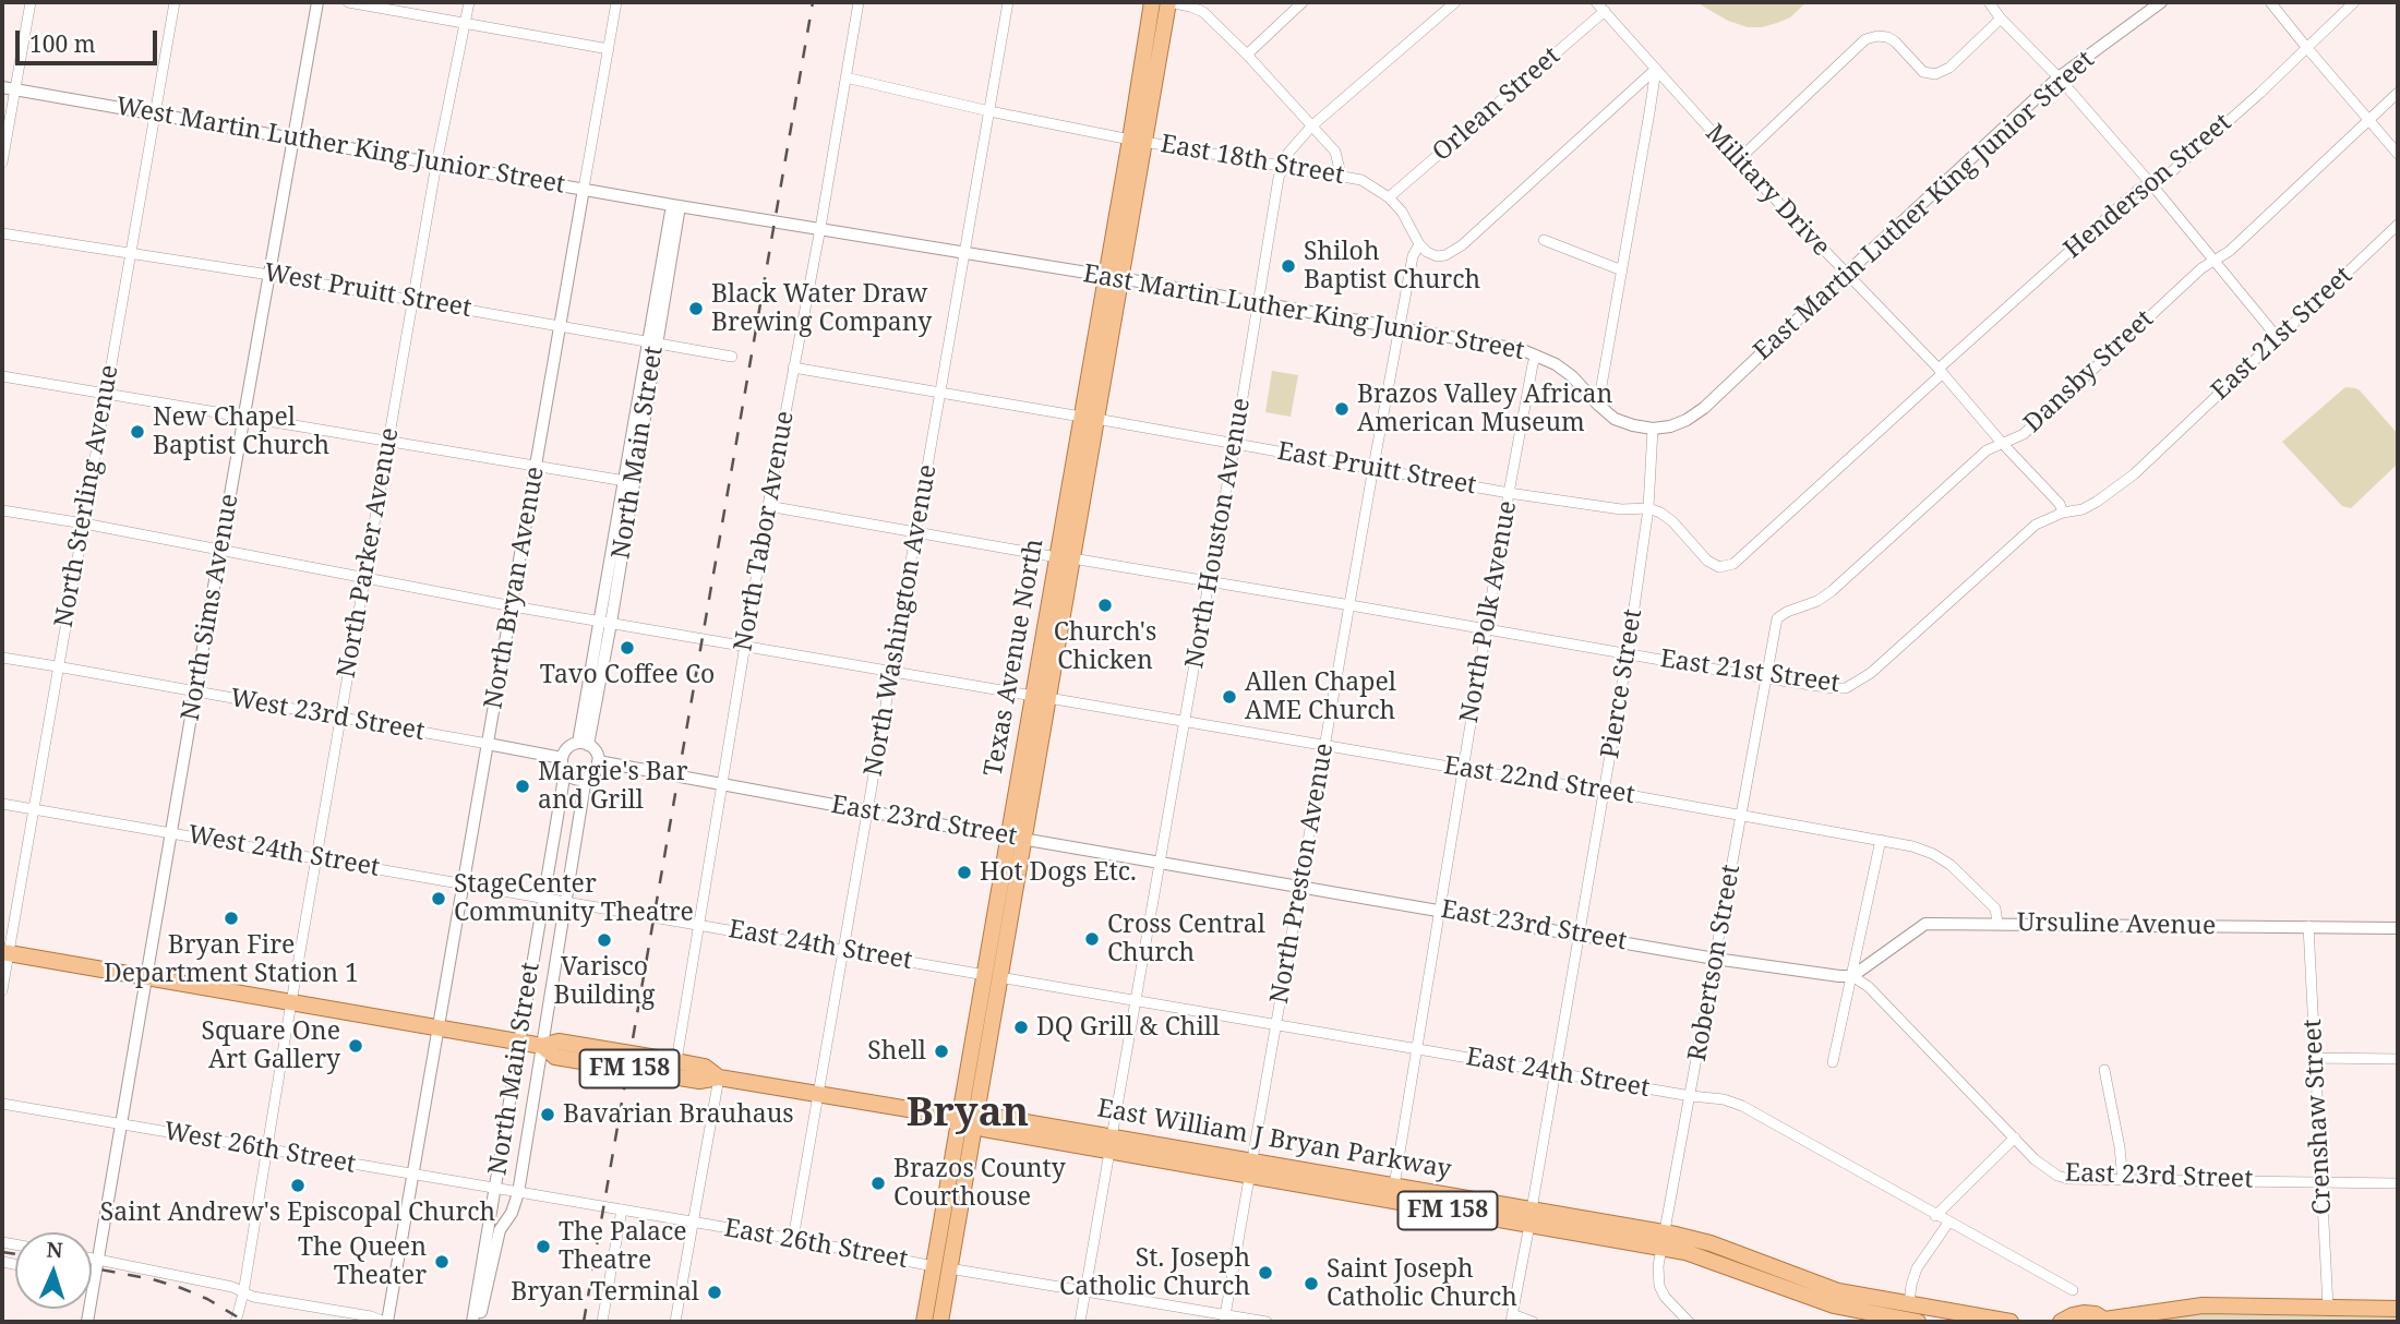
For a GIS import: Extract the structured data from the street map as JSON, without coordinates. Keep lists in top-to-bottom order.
{
  "streets": {
    "main road": ["Texas Avenue North", "FM 158", "East William J Bryan Parkway"],
    "street": [
      "Orlean Street",
      "West Martin Luther King Junior Street",
      "East 18th Street",
      "Henderson Street",
      "Military Drive",
      "East Martin Luther King Junior Street",
      "West Pruitt Street",
      "East 21st Street",
      "Dansby Street",
      "North Main Street",
      "East Pruitt Street",
      "North Sterling Avenue",
      "North Tabor Avenue",
      "North Houston Avenue",
      "North Parker Avenue",
      "North Bryan Avenue",
      "North Sims Avenue",
      "North Polk Avenue",
      "North Washington Avenue",
      "Pierce Street",
      "West 23rd Street",
      "East 22nd Street",
      "East 23rd Street",
      "West 24th Street",
      "North Preston Avenue",
      "Ursuline Avenue",
      "East 24th Street",
      "Robertson Street",
      "Crenshaw Street",
      "West 26th Street",
      "East 26th Street"
    ]
  },
  "crossings": [
    ["Orlean Street", "East 18th Street"],
    ["Orlean Street", "Military Drive"],
    ["West Martin Luther King Junior Street", "East Martin Luther King Junior Street"],
    ["West Martin Luther King Junior Street", "North Main Street"],
    ["West Martin Luther King Junior Street", "North Sterling Avenue"],
    ["West Martin Luther King Junior Street", "North Parker Avenue"],
    ["West Martin Luther King Junior Street", "North Bryan Avenue"],
    ["West Martin Luther King Junior Street", "North Sims Avenue"],
    ["East 18th Street", "North Tabor Avenue"],
    ["East 18th Street", "North Houston Avenue"],
    ["East 18th Street", "North Washington Avenue"],
    ["East 18th Street", "Texas Avenue North"],
    ["East 18th Street", "North Preston Avenue"],
    ["Henderson Street", "Military Drive"],
    ["Henderson Street", "East Pruitt Street"],
    ["Henderson Street", "Pierce Street"],
    ["Military Drive", "East Martin Luther King Junior Street"],
    ["Military Drive", "East 21st Street"],
    ["Military Drive", "Dansby Street"],
    ["East Martin Luther King Junior Street", "North Main Street"],
    ["East Martin Luther King Junior Street", "North Tabor Avenue"],
    ["East Martin Luther King Junior Street", "North Houston Avenue"],
    ["East Martin Luther King Junior Street", "North Polk Avenue"],
    ["East Martin Luther King Junior Street", "North Washington Avenue"],
    ["East Martin Luther King Junior Street", "Texas Avenue North"],
    ["East Martin Luther King Junior Street", "Pierce Street"],
    ["East Martin Luther King Junior Street", "North Preston Avenue"],
    ["West Pruitt Street", "North Main Street"],
    ["West Pruitt Street", "North Sterling Avenue"],
    ["West Pruitt Street", "North Parker Avenue"],
    ["West Pruitt Street", "North Bryan Avenue"],
    ["West Pruitt Street", "North Sims Avenue"],
    ["East 21st Street", "Dansby Street"],
    ["East 21st Street", "North Tabor Avenue"],
    ["East 21st Street", "North Houston Avenue"],
    ["East 21st Street", "North Polk Avenue"],
    ["East 21st Street", "North Washington Avenue"],
    ["East 21st Street", "Texas Avenue North"],
    ["East 21st Street", "Pierce Street"],
    ["East 21st Street", "North Preston Avenue"],
    ["East 21st Street", "Robertson Street"],
    ["Dansby Street", "Robertson Street"],
    ["North Main Street", "West 23rd Street"],
    ["North Main Street", "East 22nd Street"],
    ["North Main Street", "East 23rd Street"],
    ["North Main Street", "West 24th Street"],
    ["North Main Street", "East 24th Street"],
    ["North Main Street", "FM 158"],
    ["North Main Street", "East William J Bryan Parkway"],
    ["North Main Street", "West 26th Street"],
    ["North Main Street", "East 26th Street"],
    ["East Pruitt Street", "North Tabor Avenue"],
    ["East Pruitt Street", "North Houston Avenue"],
    ["East Pruitt Street", "North Polk Avenue"],
    ["East Pruitt Street", "North Washington Avenue"],
    ["East Pruitt Street", "Texas Avenue North"],
    ["East Pruitt Street", "Pierce Street"],
    ["East Pruitt Street", "North Preston Avenue"],
    ["North Sterling Avenue", "West 23rd Street"],
    ["North Sterling Avenue", "East 22nd Street"],
    ["North Sterling Avenue", "West 24th Street"],
    ["North Sterling Avenue", "FM 158"],
    ["North Tabor Avenue", "East 22nd Street"],
    ["North Tabor Avenue", "East 23rd Street"],
    ["North Tabor Avenue", "East 24th Street"],
    ["North Tabor Avenue", "East William J Bryan Parkway"],
    ["North Houston Avenue", "East 22nd Street"],
    ["North Houston Avenue", "East 23rd Street"],
    ["North Houston Avenue", "East 24th Street"],
    ["North Houston Avenue", "East William J Bryan Parkway"],
    ["North Houston Avenue", "East 26th Street"],
    ["North Parker Avenue", "West 23rd Street"],
    ["North Parker Avenue", "East 22nd Street"],
    ["North Parker Avenue", "West 24th Street"],
    ["North Parker Avenue", "FM 158"],
    ["North Parker Avenue", "West 26th Street"],
    ["North Bryan Avenue", "West 23rd Street"],
    ["North Bryan Avenue", "East 22nd Street"],
    ["North Bryan Avenue", "West 24th Street"],
    ["North Bryan Avenue", "FM 158"],
    ["North Bryan Avenue", "West 26th Street"],
    ["North Sims Avenue", "West 23rd Street"],
    ["North Sims Avenue", "East 22nd Street"],
    ["North Sims Avenue", "West 24th Street"],
    ["North Sims Avenue", "FM 158"],
    ["North Sims Avenue", "West 26th Street"],
    ["North Polk Avenue", "East 22nd Street"],
    ["North Polk Avenue", "East 23rd Street"],
    ["North Polk Avenue", "East 24th Street"],
    ["North Polk Avenue", "East William J Bryan Parkway"],
    ["North Washington Avenue", "East 22nd Street"],
    ["North Washington Avenue", "East 23rd Street"],
    ["North Washington Avenue", "East 24th Street"],
    ["North Washington Avenue", "East William J Bryan Parkway"],
    ["North Washington Avenue", "East 26th Street"],
    ["Texas Avenue North", "East 22nd Street"],
    ["Texas Avenue North", "East 23rd Street"],
    ["Texas Avenue North", "East 24th Street"],
    ["Texas Avenue North", "East William J Bryan Parkway"],
    ["Texas Avenue North", "East 26th Street"],
    ["Pierce Street", "East 22nd Street"],
    ["Pierce Street", "East 23rd Street"],
    ["Pierce Street", "East 24th Street"],
    ["Pierce Street", "East William J Bryan Parkway"],
    ["West 23rd Street", "East 23rd Street"],
    ["East 22nd Street", "North Preston Avenue"],
    ["East 22nd Street", "Ursuline Avenue"],
    ["East 22nd Street", "Robertson Street"],
    ["East 23rd Street", "North Preston Avenue"],
    ["East 23rd Street", "Ursuline Avenue"],
    ["East 23rd Street", "Robertson Street"],
    ["East 23rd Street", "Crenshaw Street"],
    ["West 24th Street", "East 24th Street"],
    ["North Preston Avenue", "East 24th Street"],
    ["North Preston Avenue", "East William J Bryan Parkway"],
    ["North Preston Avenue", "East 26th Street"],
    ["Ursuline Avenue", "Crenshaw Street"],
    ["East 24th Street", "Robertson Street"],
    ["Robertson Street", "East William J Bryan Parkway"],
    ["FM 158", "East William J Bryan Parkway"],
    ["West 26th Street", "East 26th Street"]
  ],
  "districts": ["Bryan"],
  "places": [
    "Shiloh Baptist Church",
    "Black Water Draw Brewing Company",
    "Brazos Valley African American Museum",
    "New Chapel Baptist Church",
    "Church's Chicken",
    "Tavo Coffee Co",
    "Allen Chapel AME Church",
    "Margie's Bar and Grill",
    "Hot Dogs Etc.",
    "StageCenter Community Theatre",
    "Bryan Fire Department Station 1",
    "Cross Central Church",
    "Varisco Building",
    "DQ Grill & Chill",
    "Square One Art Gallery",
    "Shell",
    "Bavarian Brauhaus",
    "Brazos County Courthouse",
    "Saint Andrew's Episcopal Church",
    "The Palace Theatre",
    "The Queen Theater",
    "St. Joseph Catholic Church",
    "Saint Joseph Catholic Church",
    "Bryan Terminal"
  ],
  "scale_bar": "100 m",
  "north": "top"
}
